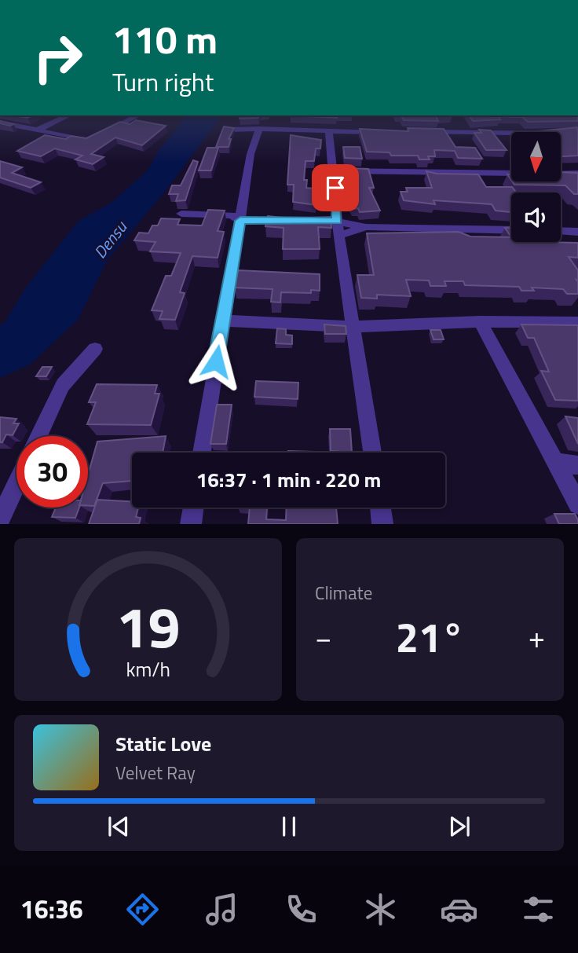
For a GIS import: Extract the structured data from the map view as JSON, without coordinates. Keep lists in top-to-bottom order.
{
  "water": ["Densu"],
  "north": "bottom",
  "page": {
    "turn": ["110 m", "Turn right"],
    "limit": "30",
    "trip": "16:37 · 1 min · 220 m",
    "tile": "Climate",
    "heat": ["−", "21°", "+"],
    "song": ["Static Love", "Velvet Ray"],
    "tabs": "16:36",
    "gauge": ["19", "km/h"]
  }
}
